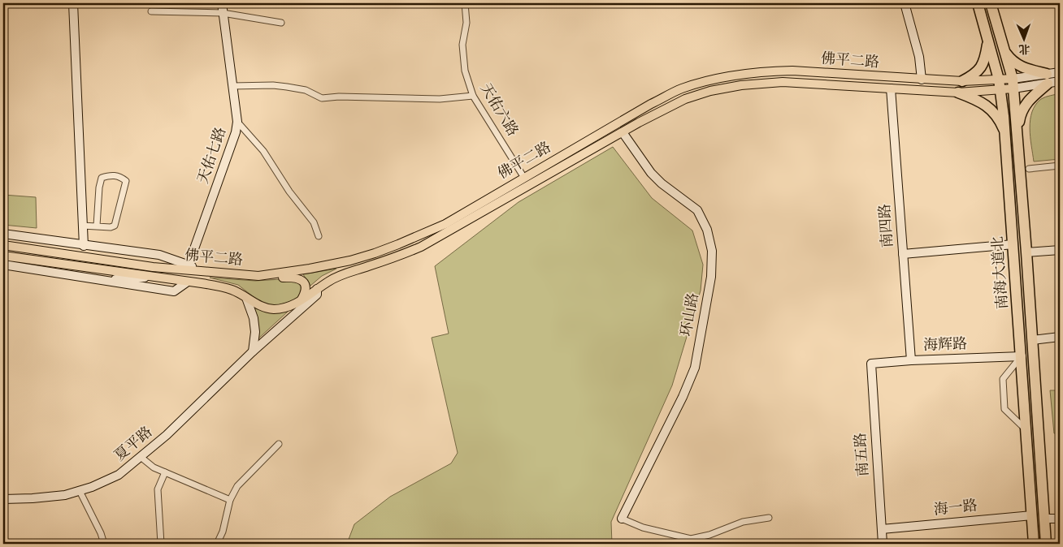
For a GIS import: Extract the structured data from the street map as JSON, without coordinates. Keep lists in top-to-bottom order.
{
  "streets": {
    "highway": ["南海大道北"],
    "main road": ["佛平二路"],
    "street": [
      "天佑六路",
      "天佑七路",
      "南四路",
      "环山路",
      "海辉路",
      "夏平路",
      "南五路",
      "海一路"
    ]
  },
  "crossings": [
    ["佛平二路", "天佑六路"],
    ["佛平二路", "南四路"],
    ["佛平二路", "南海大道北"],
    ["佛平二路", "环山路"],
    ["佛平二路", "夏平路"],
    ["南四路", "海辉路"],
    ["南海大道北", "海辉路"],
    ["南海大道北", "海一路"],
    ["海辉路", "南五路"],
    ["南五路", "海一路"]
  ],
  "north": "bottom"
}
